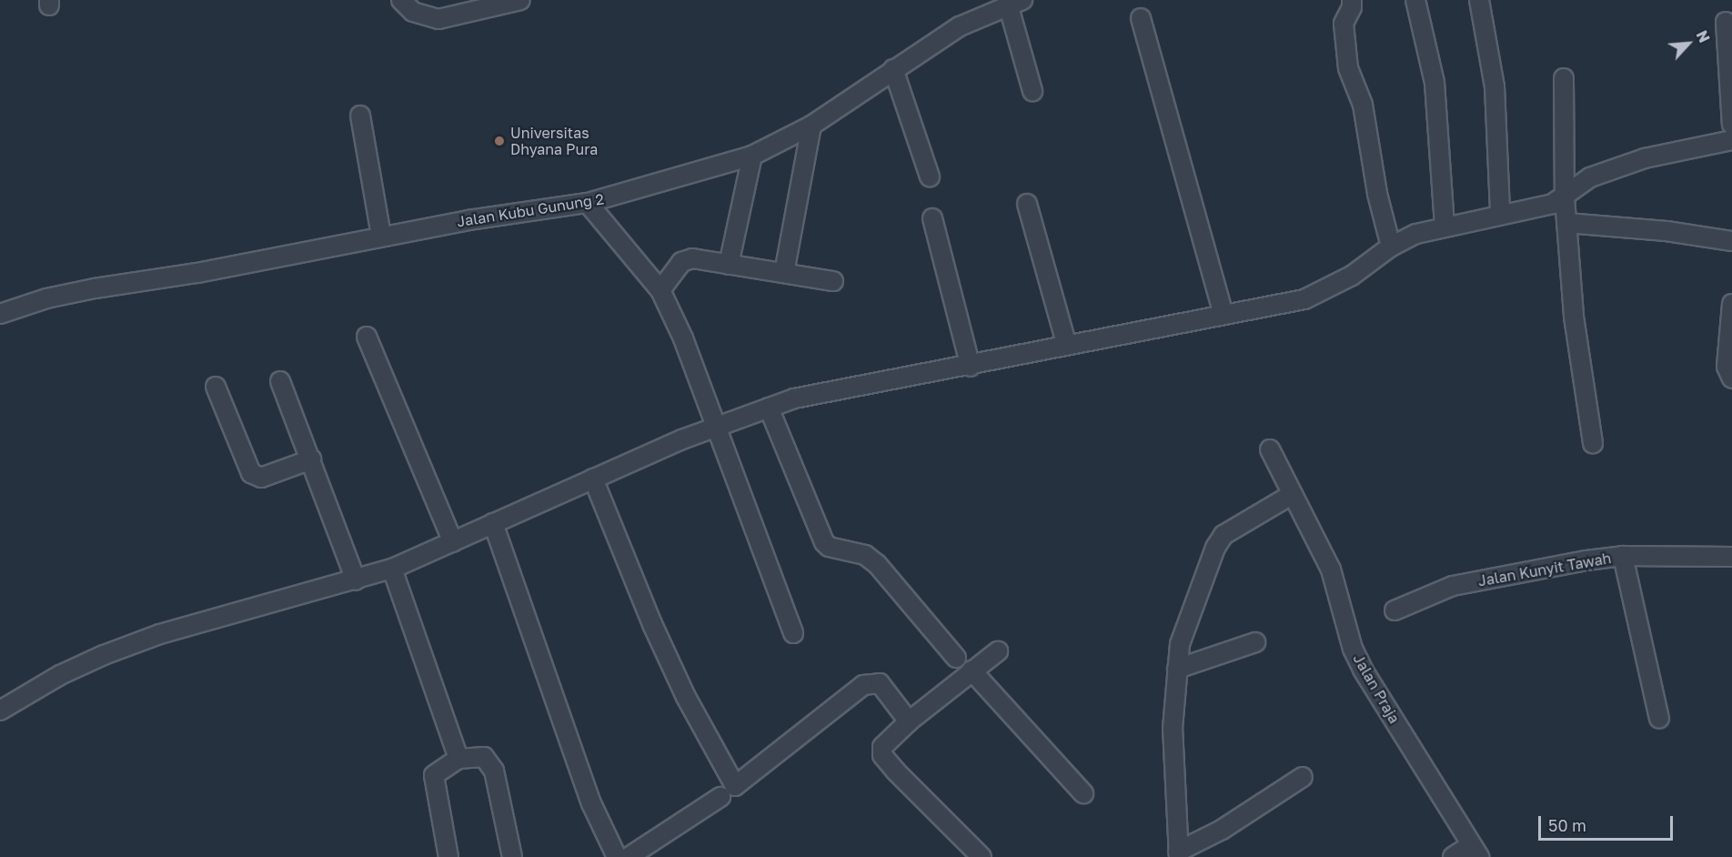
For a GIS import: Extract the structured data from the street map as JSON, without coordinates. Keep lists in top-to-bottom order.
{
  "streets": {
    "street": ["Jalan Kubu Gunung 2", "Jalan Kunyit Tawah", "Jalan Praja"]
  },
  "places": ["Universitas Dhyana Pura"],
  "scale_bar": "50 m",
  "north": "top right"
}
